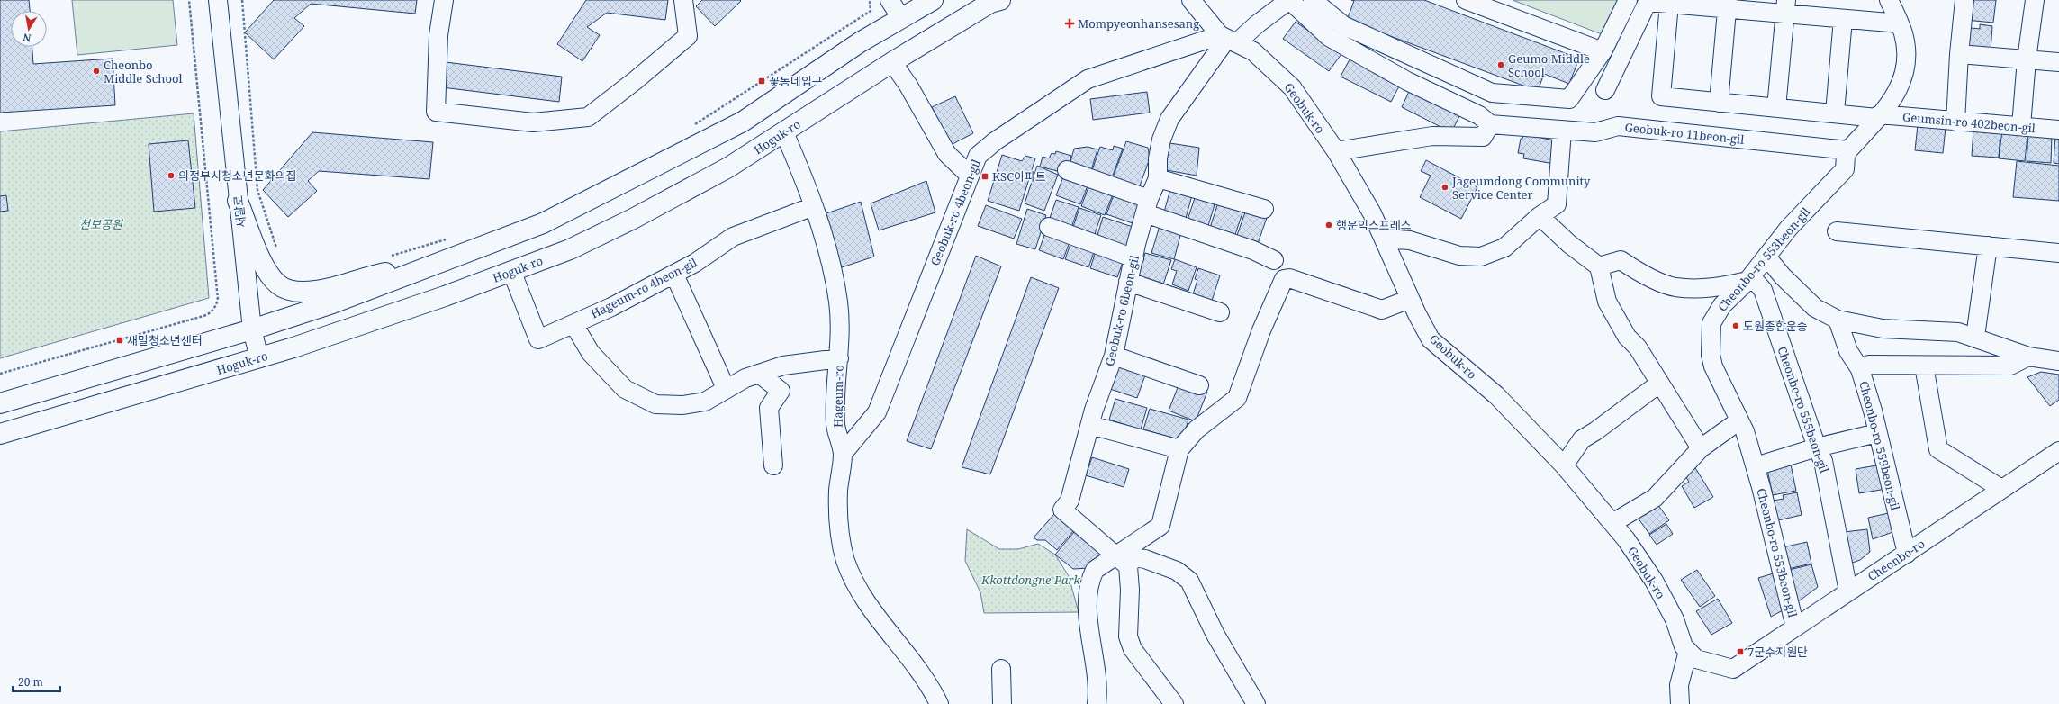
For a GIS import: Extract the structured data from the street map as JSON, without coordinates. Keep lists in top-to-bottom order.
{
  "streets": {
    "main road": ["Hoguk-ro"],
    "street": [
      "Geobuk-ro",
      "Geumsin-ro 402beon-gil",
      "Geobuk-ro 11beon-gil",
      "새말로",
      "Geobuk-ro 4beon-gil",
      "Cheonbo-ro 553beon-gil",
      "Hageum-ro 4beon-gil",
      "Geobuk-ro 6beon-gil",
      "Hageum-ro",
      "Cheonbo-ro 555beon-gil",
      "Cheonbo-ro 559beon-gil",
      "Cheonbo-ro"
    ]
  },
  "crossings": [
    ["Geobuk-ro", "Geobuk-ro 4beon-gil"],
    ["Geobuk-ro", "Geobuk-ro 6beon-gil"],
    ["Geobuk-ro", "Cheonbo-ro"],
    ["Geobuk-ro 11beon-gil", "Cheonbo-ro 553beon-gil"],
    ["Hoguk-ro", "새말로"],
    ["Hoguk-ro", "Hageum-ro 4beon-gil"],
    ["Hoguk-ro", "Hageum-ro"],
    ["Geobuk-ro 4beon-gil", "Geobuk-ro 6beon-gil"],
    ["Geobuk-ro 4beon-gil", "Hageum-ro"],
    ["Cheonbo-ro 553beon-gil", "Cheonbo-ro 555beon-gil"],
    ["Cheonbo-ro 553beon-gil", "Cheonbo-ro"],
    ["Hageum-ro 4beon-gil", "Hageum-ro"],
    ["Cheonbo-ro 555beon-gil", "Cheonbo-ro"],
    ["Cheonbo-ro 559beon-gil", "Cheonbo-ro"]
  ],
  "parks": ["천보공원", "Kkottdongne Park"],
  "places": {
    "health": ["Mompyeonhansesang"],
    "other": [
      "Geumo Middle School",
      "Cheonbo Middle School",
      "의정부시청소년문화의집",
      "Jageumdong Community Service Center",
      "행운익스프레스",
      "도원종합운송"
    ],
    "transit": [
      "꽃동네입구",
      "KSC아파트",
      "새말청소년센터",
      "7군수지원단"
    ]
  },
  "scale_bar": "20 m",
  "north": "bottom"
}
